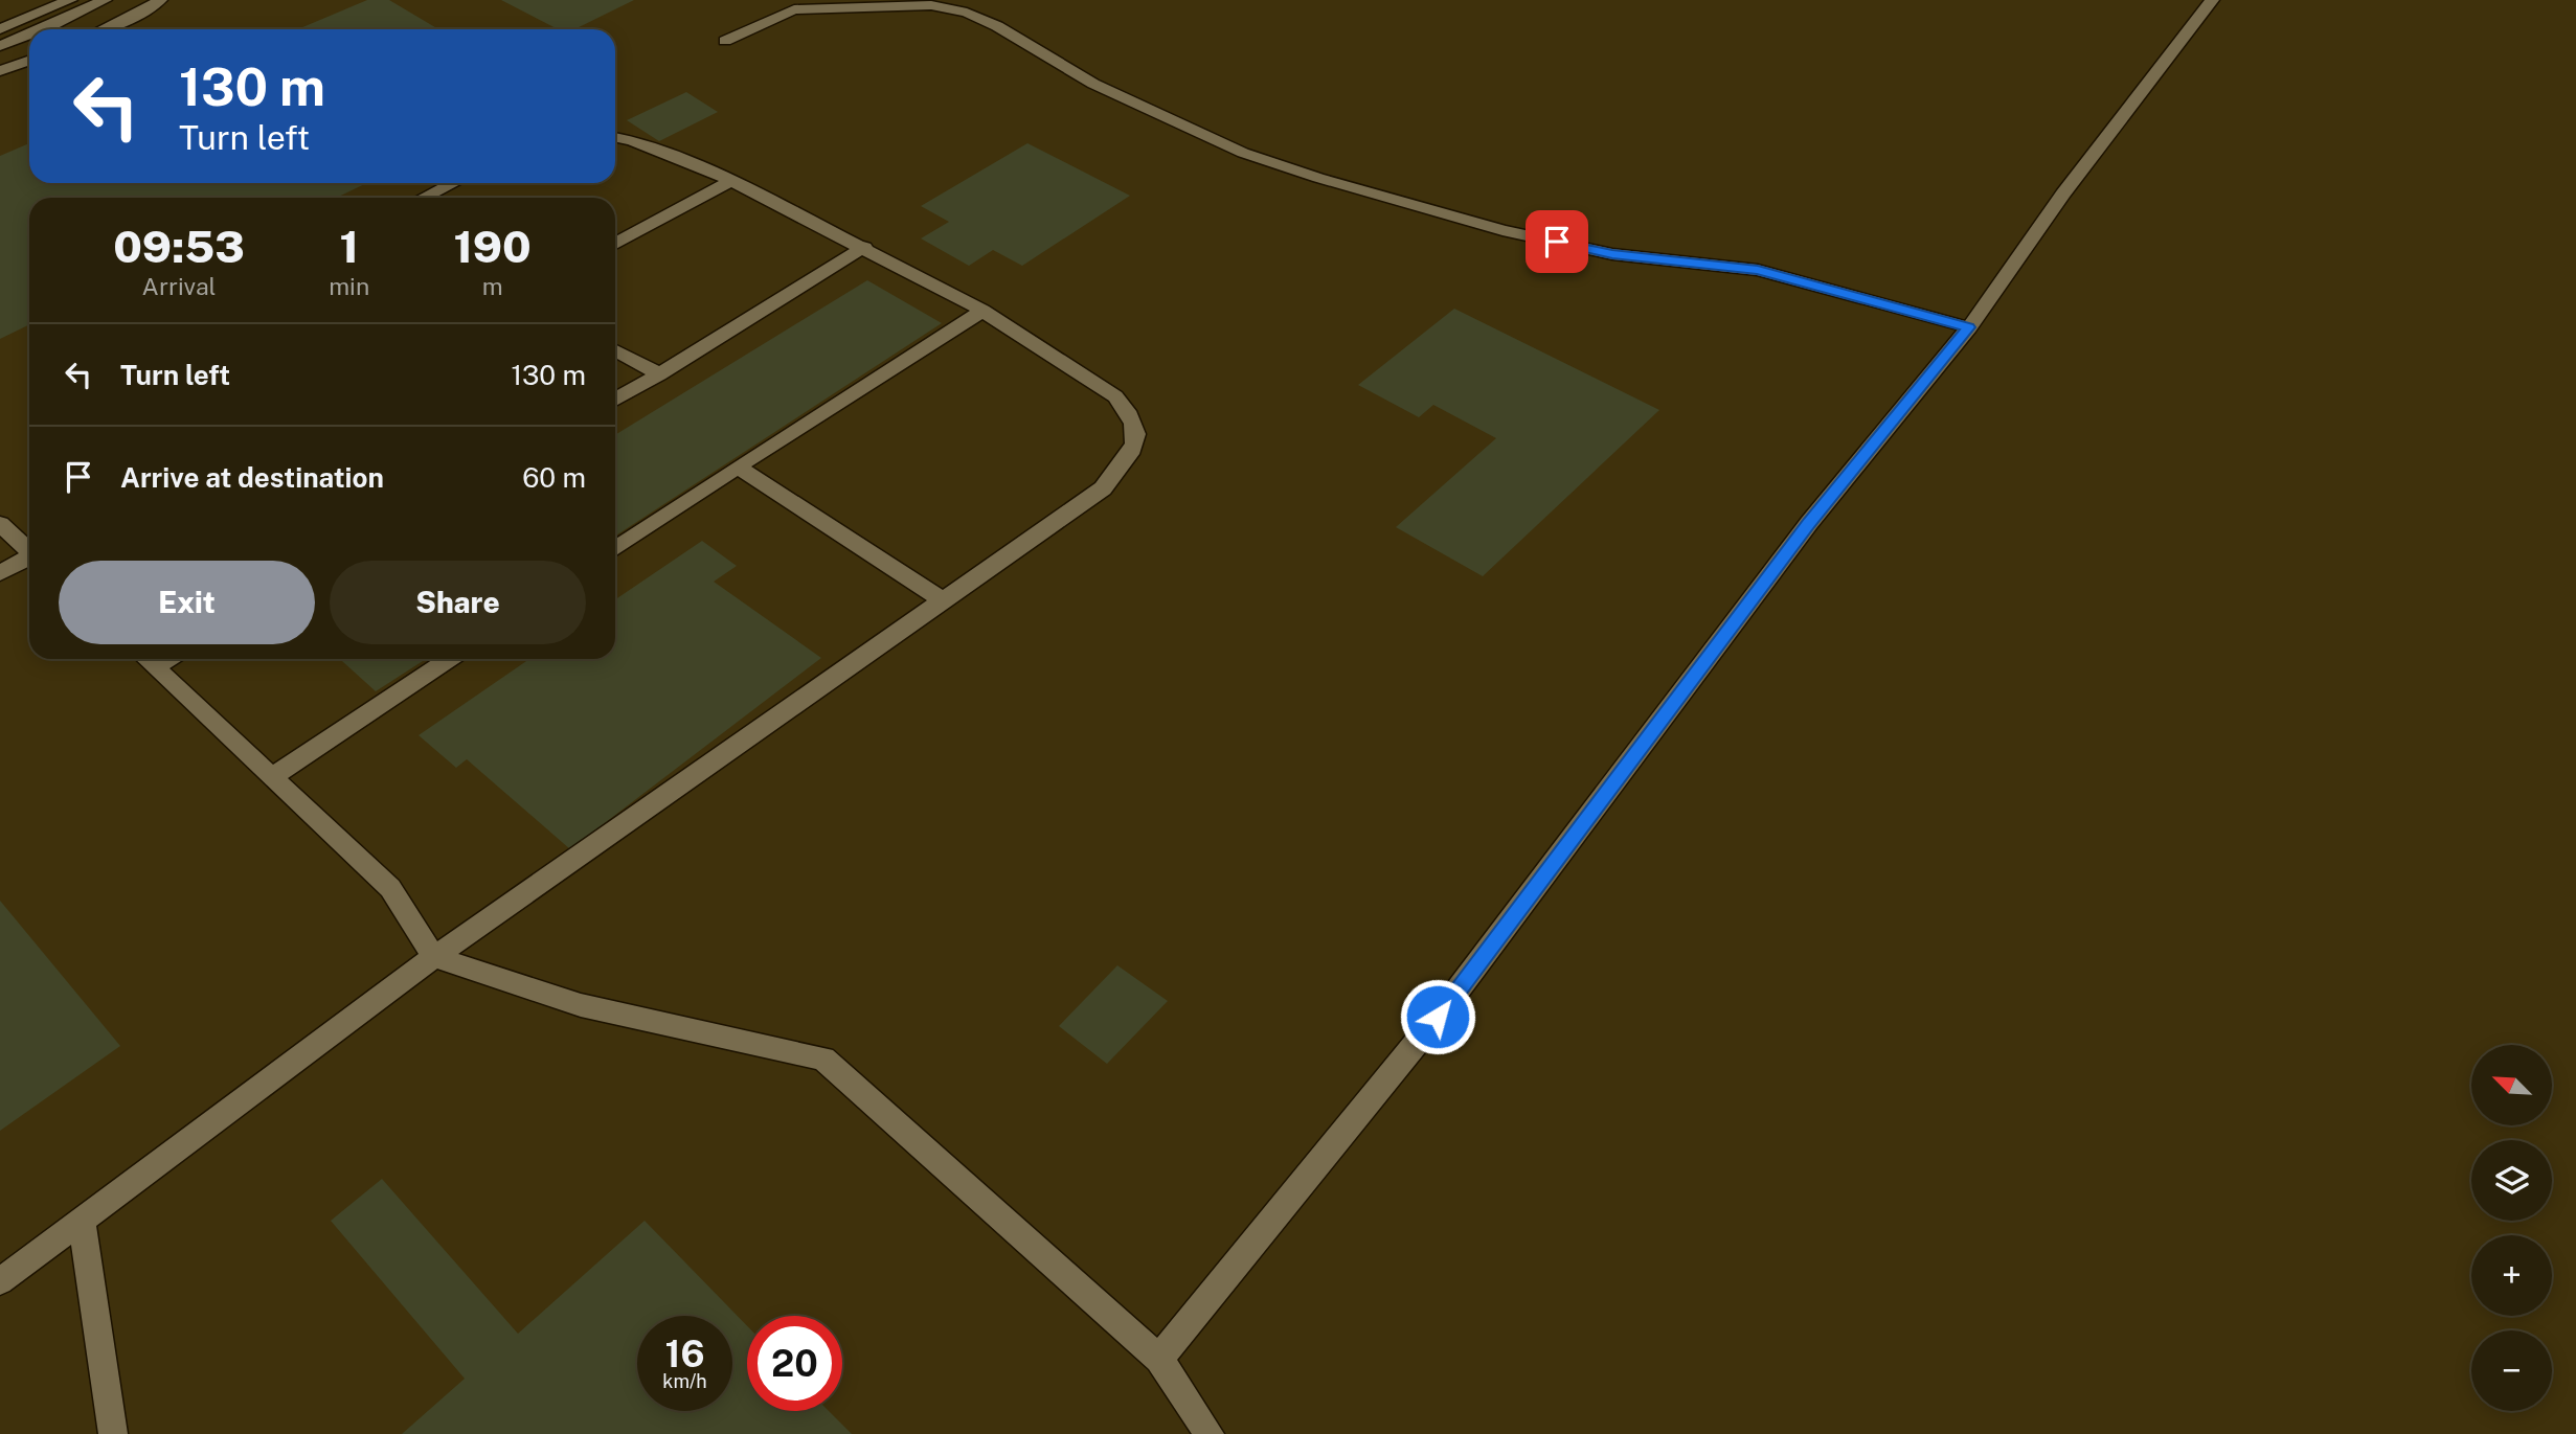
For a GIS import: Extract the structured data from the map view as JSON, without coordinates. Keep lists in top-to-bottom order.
{
  "north": "top left",
  "page": {
    "turn": ["130 m", "Turn left"],
    "eta": [
      "09:53",
      "Arrival",
      "1",
      "min",
      "190",
      "m"
    ],
    "list": [
      {
        "name": "Turn left",
        "value": "130 m"
      },
      {
        "name": "Arrive at destination",
        "value": "60 m"
      }
    ],
    "buttons": ["Exit", "Share"],
    "map_buttons": ["+", "−"],
    "speed": "16 km/h",
    "limit": "20"
  }
}
